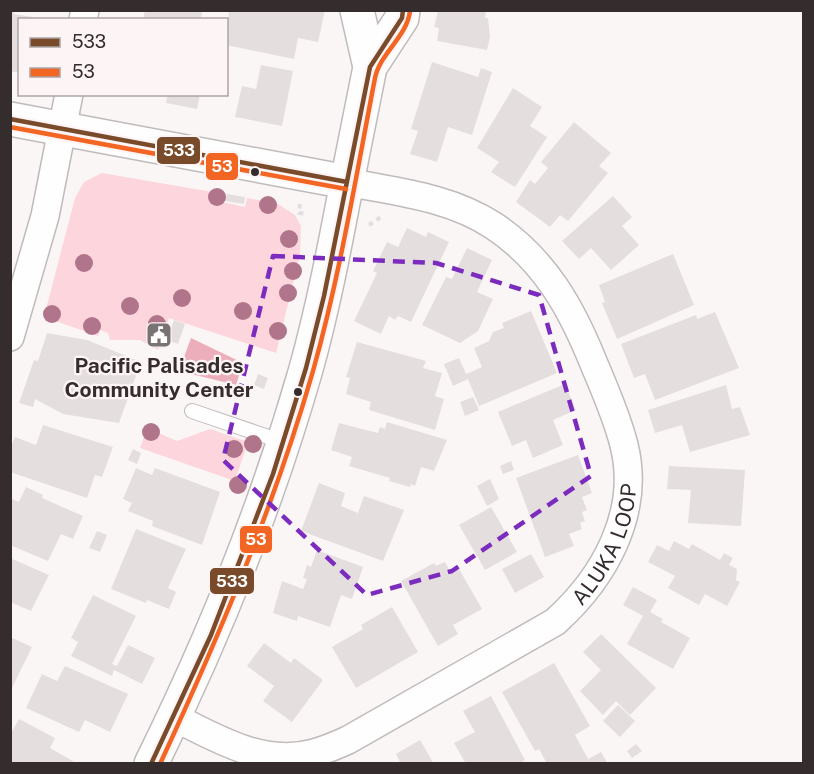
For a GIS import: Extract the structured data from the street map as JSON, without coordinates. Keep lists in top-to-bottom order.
{
  "streets": {
    "street": ["ALUKA LOOP"]
  },
  "places": {
    "public building": ["Pacific Palisades Community Center"]
  },
  "lines": ["transit line 533", "transit line 53"],
  "legend": ["533", "53"]
}
